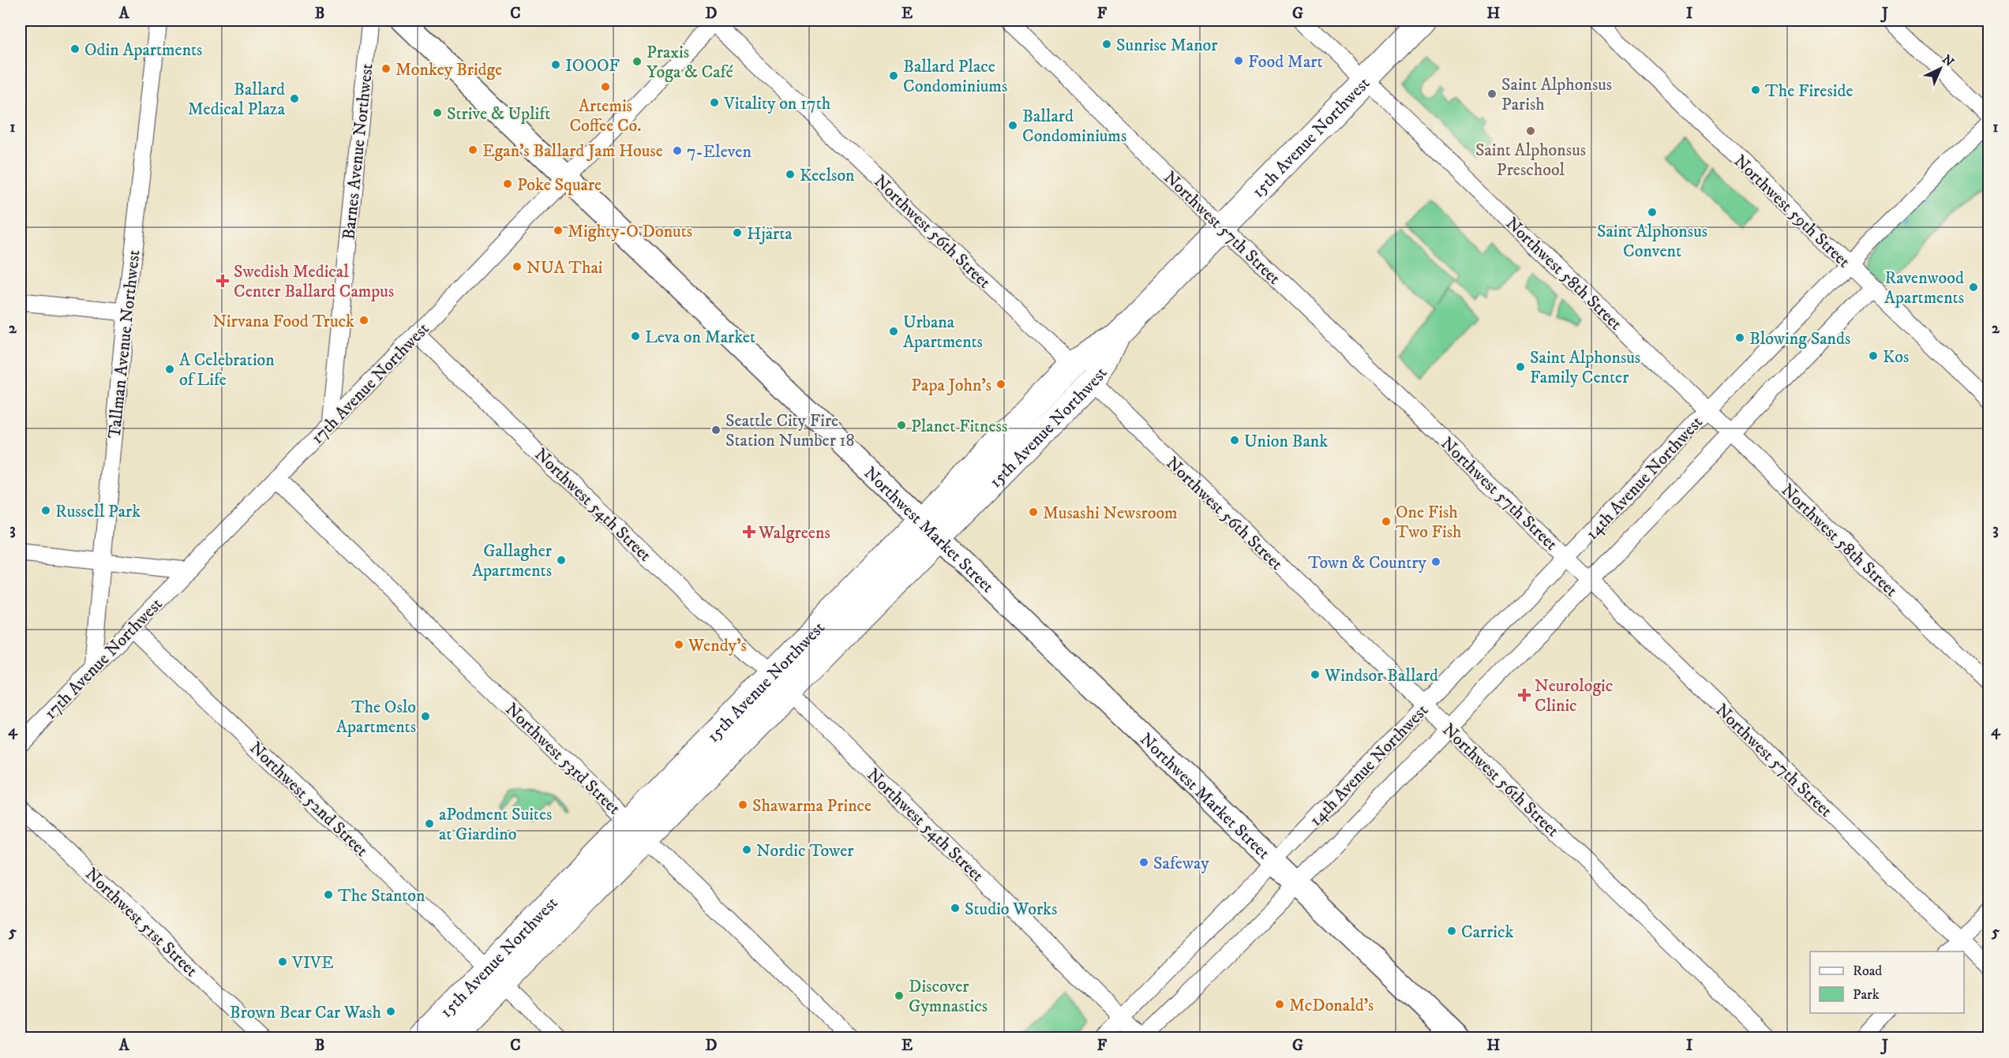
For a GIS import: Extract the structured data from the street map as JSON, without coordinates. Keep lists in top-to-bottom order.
{
  "streets": {
    "main road": ["15th Avenue Northwest", "Northwest Market Street"],
    "street": [
      "Barnes Avenue Northwest",
      "Northwest 59th Street",
      "Northwest 57th Street",
      "Northwest 56th Street",
      "Northwest 58th Street",
      "Tallman Avenue Northwest",
      "17th Avenue Northwest",
      "14th Avenue Northwest",
      "Northwest 54th Street",
      "Northwest 53rd Street",
      "Northwest 52nd Street",
      "Northwest 51st Street"
    ]
  },
  "crossings": [
    ["15th Avenue Northwest", "Northwest 57th Street"],
    ["15th Avenue Northwest", "Northwest 56th Street"],
    ["15th Avenue Northwest", "Northwest 58th Street"],
    ["15th Avenue Northwest", "Northwest 54th Street"],
    ["15th Avenue Northwest", "Northwest Market Street"],
    ["15th Avenue Northwest", "Northwest 53rd Street"],
    ["15th Avenue Northwest", "Northwest 52nd Street"],
    ["Barnes Avenue Northwest", "17th Avenue Northwest"],
    ["Northwest 59th Street", "14th Avenue Northwest"],
    ["Northwest 57th Street", "14th Avenue Northwest"],
    ["Northwest 56th Street", "17th Avenue Northwest"],
    ["Northwest 56th Street", "14th Avenue Northwest"],
    ["Northwest 58th Street", "14th Avenue Northwest"],
    ["Tallman Avenue Northwest", "17th Avenue Northwest"],
    ["17th Avenue Northwest", "Northwest 54th Street"],
    ["17th Avenue Northwest", "Northwest Market Street"],
    ["17th Avenue Northwest", "Northwest 53rd Street"],
    ["17th Avenue Northwest", "Northwest 52nd Street"],
    ["14th Avenue Northwest", "Northwest 54th Street"],
    ["14th Avenue Northwest", "Northwest Market Street"]
  ],
  "places": {
    "other": [
      "Sunrise Manor",
      "Odin Apartments",
      "Food Mart",
      "Praxis Yoga & Café",
      "IOOOF",
      "Monkey Bridge",
      "Ballard Place Condominiums",
      "Artemis Coffee Co.",
      "The Fireside",
      "Saint Alphonsus Parish",
      "Ballard Medical Plaza",
      "Vitality on 17th",
      "Strive & Uplift",
      "Ballard Condominiums",
      "Saint Alphonsus Preschool",
      "Egan's Ballard Jam House",
      "7-Eleven",
      "Keelson",
      "Poke Square",
      "Saint Alphonsus Convent",
      "Mighty-O Donuts",
      "Hjärta",
      "NUA Thai",
      "Ravenwood Apartments",
      "Nirvana Food Truck",
      "Urbana Apartments",
      "Leva on Market",
      "Blowing Sands",
      "Kos",
      "Saint Alphonsus Family Center",
      "A Celebration of Life",
      "Papa John's",
      "Planet Fitness",
      "Seattle City Fire Station Number 18",
      "Union Bank",
      "Russell Park",
      "Musashi Newsroom",
      "One Fish Two Fish",
      "Gallagher Apartments",
      "Town & Country",
      "Wendy's",
      "Windsor Ballard",
      "The Oslo Apartments",
      "Shawarma Prince",
      "aPodment Suites at Giardino",
      "Nordic Tower",
      "Safeway",
      "The Stanton",
      "Studio Works",
      "Carrick",
      "VIVE",
      "Discover Gymnastics",
      "McDonald's",
      "Brown Bear Car Wash"
    ],
    "health": ["Swedish Medical Center Ballard Campus", "Walgreens", "Neurologic Clinic"]
  },
  "legend": ["Road", "Park"],
  "north": "top right",
  "grid": {
    "columns": [
      "A",
      "B",
      "C",
      "D",
      "E",
      "F",
      "G",
      "H",
      "I",
      "J"
    ],
    "rows": [
      "1",
      "2",
      "3",
      "4",
      "5"
    ]
  }
}
